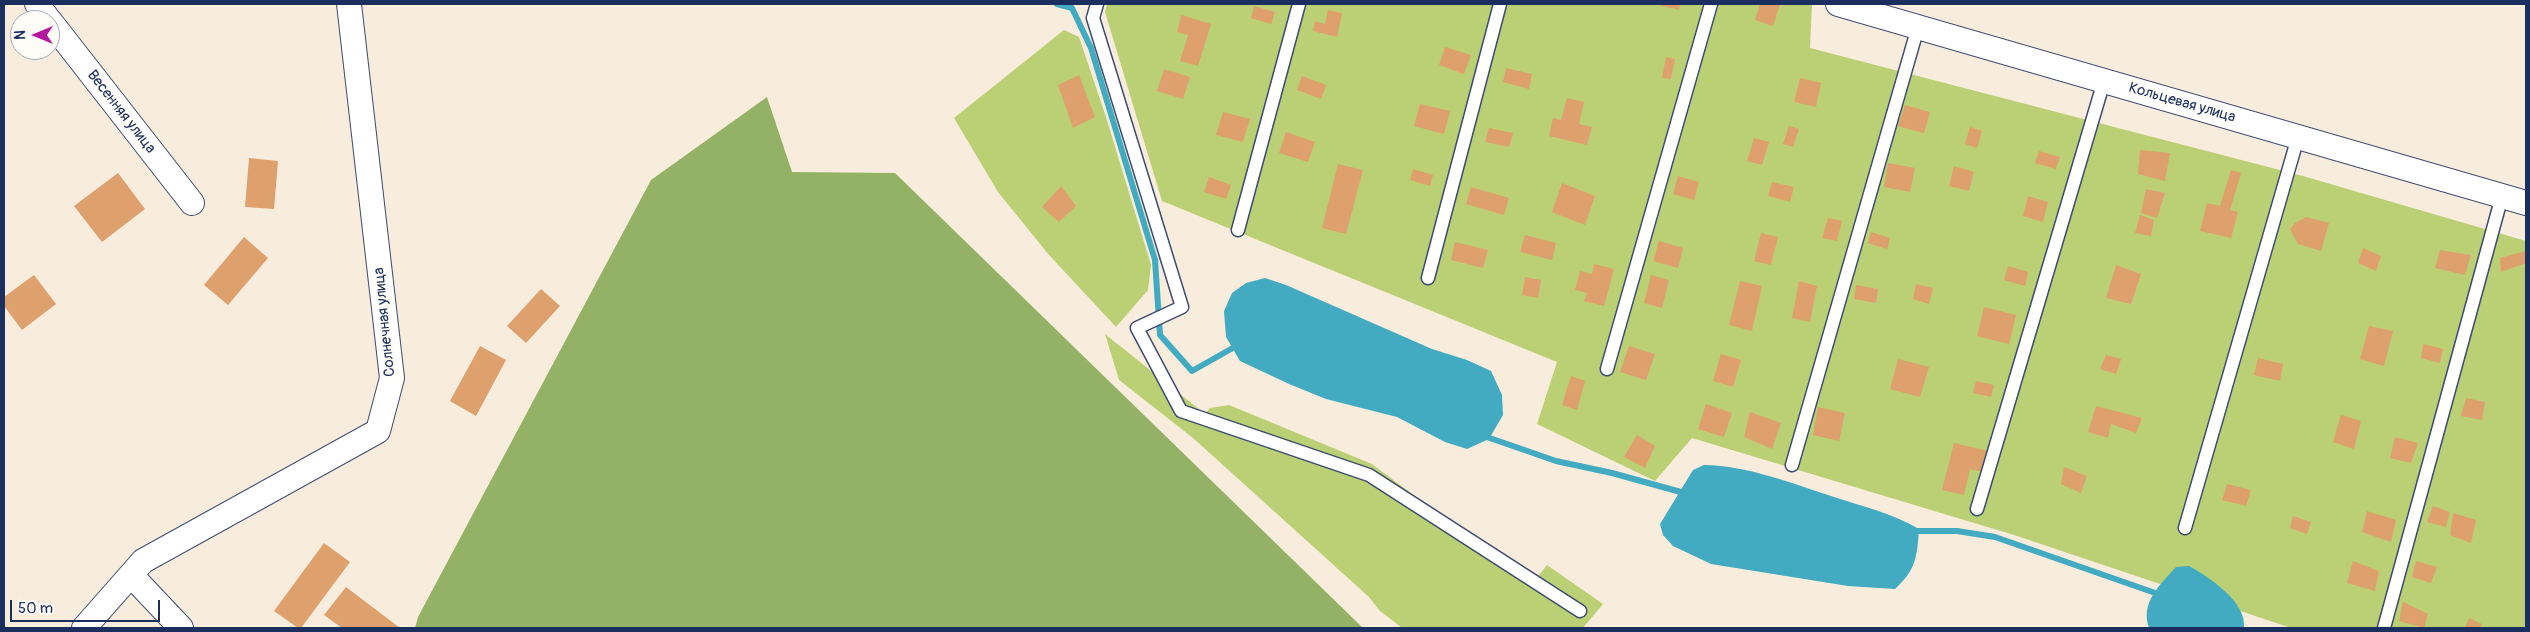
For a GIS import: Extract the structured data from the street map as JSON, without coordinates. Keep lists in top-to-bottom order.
{
  "streets": {
    "street": ["Кольцевая улица", "Весенняя улица", "Солнечная улица"]
  },
  "scale_bar": "50 m",
  "north": "left"
}
